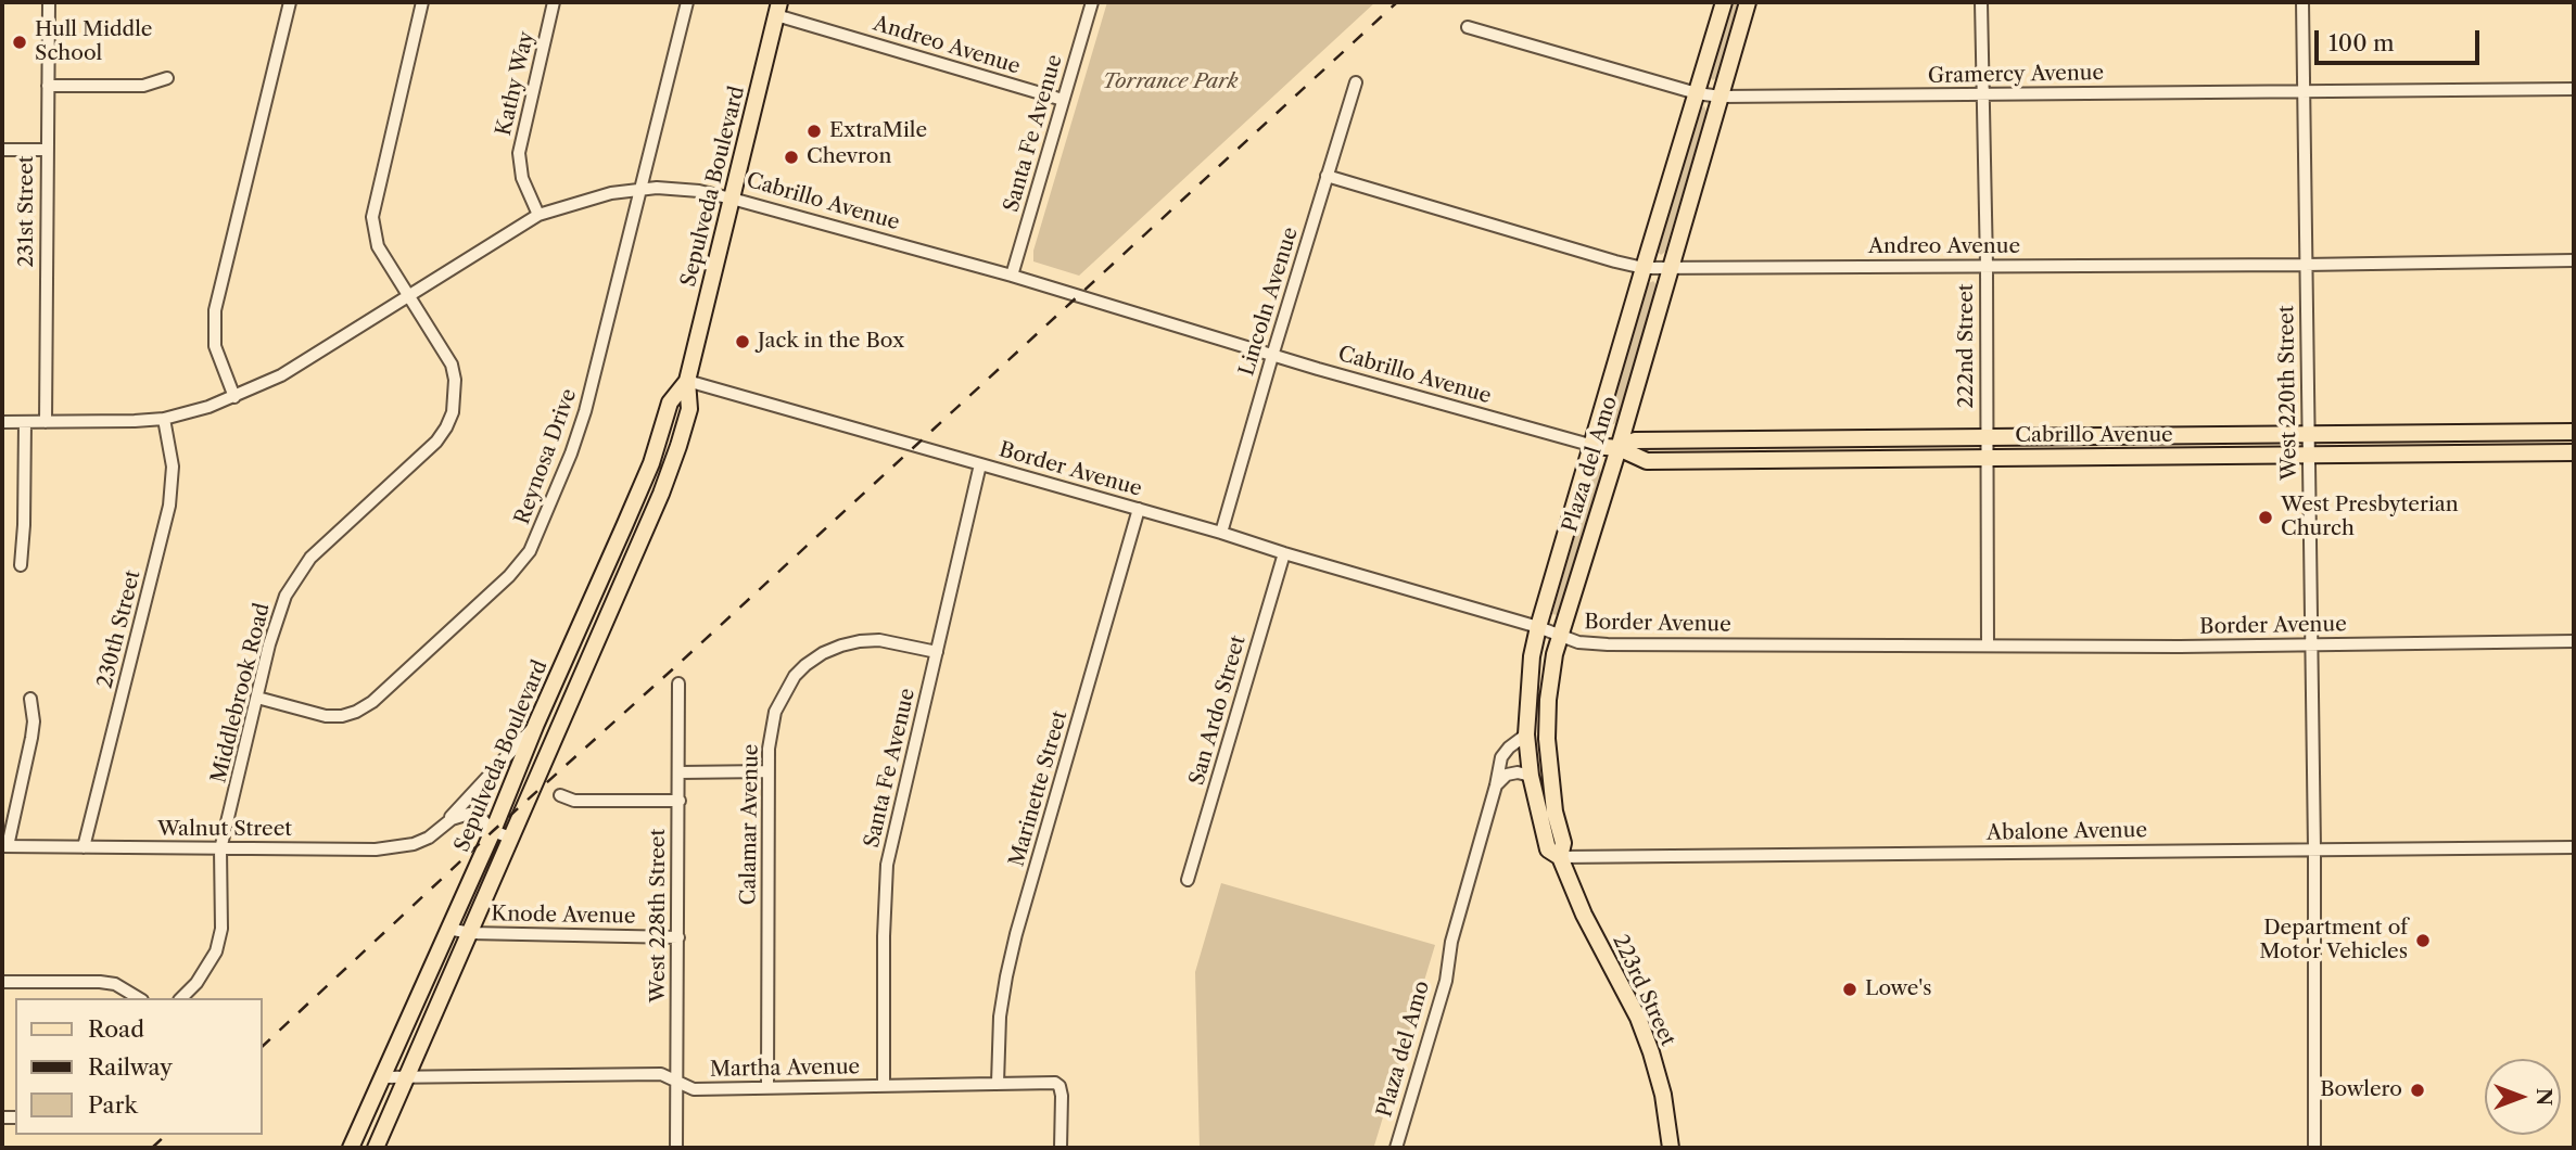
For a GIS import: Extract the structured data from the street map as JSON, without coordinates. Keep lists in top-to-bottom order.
{
  "streets": {
    "main road": [
      "Sepulveda Boulevard",
      "Cabrillo Avenue",
      "Plaza del Amo",
      "223rd Street"
    ],
    "street": [
      "Andreo Avenue",
      "Gramercy Avenue",
      "Kathy Way",
      "Santa Fe Avenue",
      "231st Street",
      "Lincoln Avenue",
      "222nd Street",
      "West 220th Street",
      "Reynosa Drive",
      "Border Avenue",
      "230th Street",
      "Middlebrook Road",
      "San Ardo Street",
      "Marinette Street",
      "Calamar Avenue",
      "Walnut Street",
      "Abalone Avenue",
      "Knode Avenue",
      "West 228th Street",
      "Martha Avenue"
    ]
  },
  "crossings": [
    ["Andreo Avenue", "Santa Fe Avenue"],
    ["Andreo Avenue", "Sepulveda Boulevard"],
    ["Andreo Avenue", "Lincoln Avenue"],
    ["Andreo Avenue", "222nd Street"],
    ["Andreo Avenue", "West 220th Street"],
    ["Andreo Avenue", "Plaza del Amo"],
    ["Gramercy Avenue", "222nd Street"],
    ["Gramercy Avenue", "West 220th Street"],
    ["Gramercy Avenue", "Plaza del Amo"],
    ["Kathy Way", "Cabrillo Avenue"],
    ["Santa Fe Avenue", "Cabrillo Avenue"],
    ["Santa Fe Avenue", "Border Avenue"],
    ["Santa Fe Avenue", "Calamar Avenue"],
    ["Santa Fe Avenue", "Martha Avenue"],
    ["Sepulveda Boulevard", "Cabrillo Avenue"],
    ["Sepulveda Boulevard", "Border Avenue"],
    ["Sepulveda Boulevard", "Walnut Street"],
    ["Sepulveda Boulevard", "Knode Avenue"],
    ["Sepulveda Boulevard", "Martha Avenue"],
    ["Cabrillo Avenue", "231st Street"],
    ["Cabrillo Avenue", "Lincoln Avenue"],
    ["Cabrillo Avenue", "222nd Street"],
    ["Cabrillo Avenue", "West 220th Street"],
    ["Cabrillo Avenue", "Reynosa Drive"],
    ["Cabrillo Avenue", "Plaza del Amo"],
    ["Cabrillo Avenue", "230th Street"],
    ["Cabrillo Avenue", "Middlebrook Road"],
    ["Lincoln Avenue", "Border Avenue"],
    ["222nd Street", "Border Avenue"],
    ["West 220th Street", "Border Avenue"],
    ["West 220th Street", "Abalone Avenue"],
    ["Reynosa Drive", "Middlebrook Road"],
    ["Plaza del Amo", "Border Avenue"],
    ["Plaza del Amo", "Abalone Avenue"],
    ["Plaza del Amo", "223rd Street"],
    ["Border Avenue", "San Ardo Street"],
    ["Border Avenue", "Marinette Street"],
    ["230th Street", "Walnut Street"],
    ["Middlebrook Road", "Walnut Street"],
    ["Marinette Street", "Martha Avenue"],
    ["Calamar Avenue", "Martha Avenue"],
    ["Abalone Avenue", "223rd Street"],
    ["Knode Avenue", "West 228th Street"],
    ["West 228th Street", "Martha Avenue"]
  ],
  "parks": ["Torrance Park"],
  "places": [
    "Hull Middle School",
    "ExtraMile",
    "Chevron",
    "Jack in the Box",
    "West Presbyterian Church",
    "Department of Motor Vehicles",
    "Lowe's",
    "Bowlero"
  ],
  "legend": ["Road", "Railway", "Park"],
  "scale_bar": "100 m",
  "north": "right"
}
